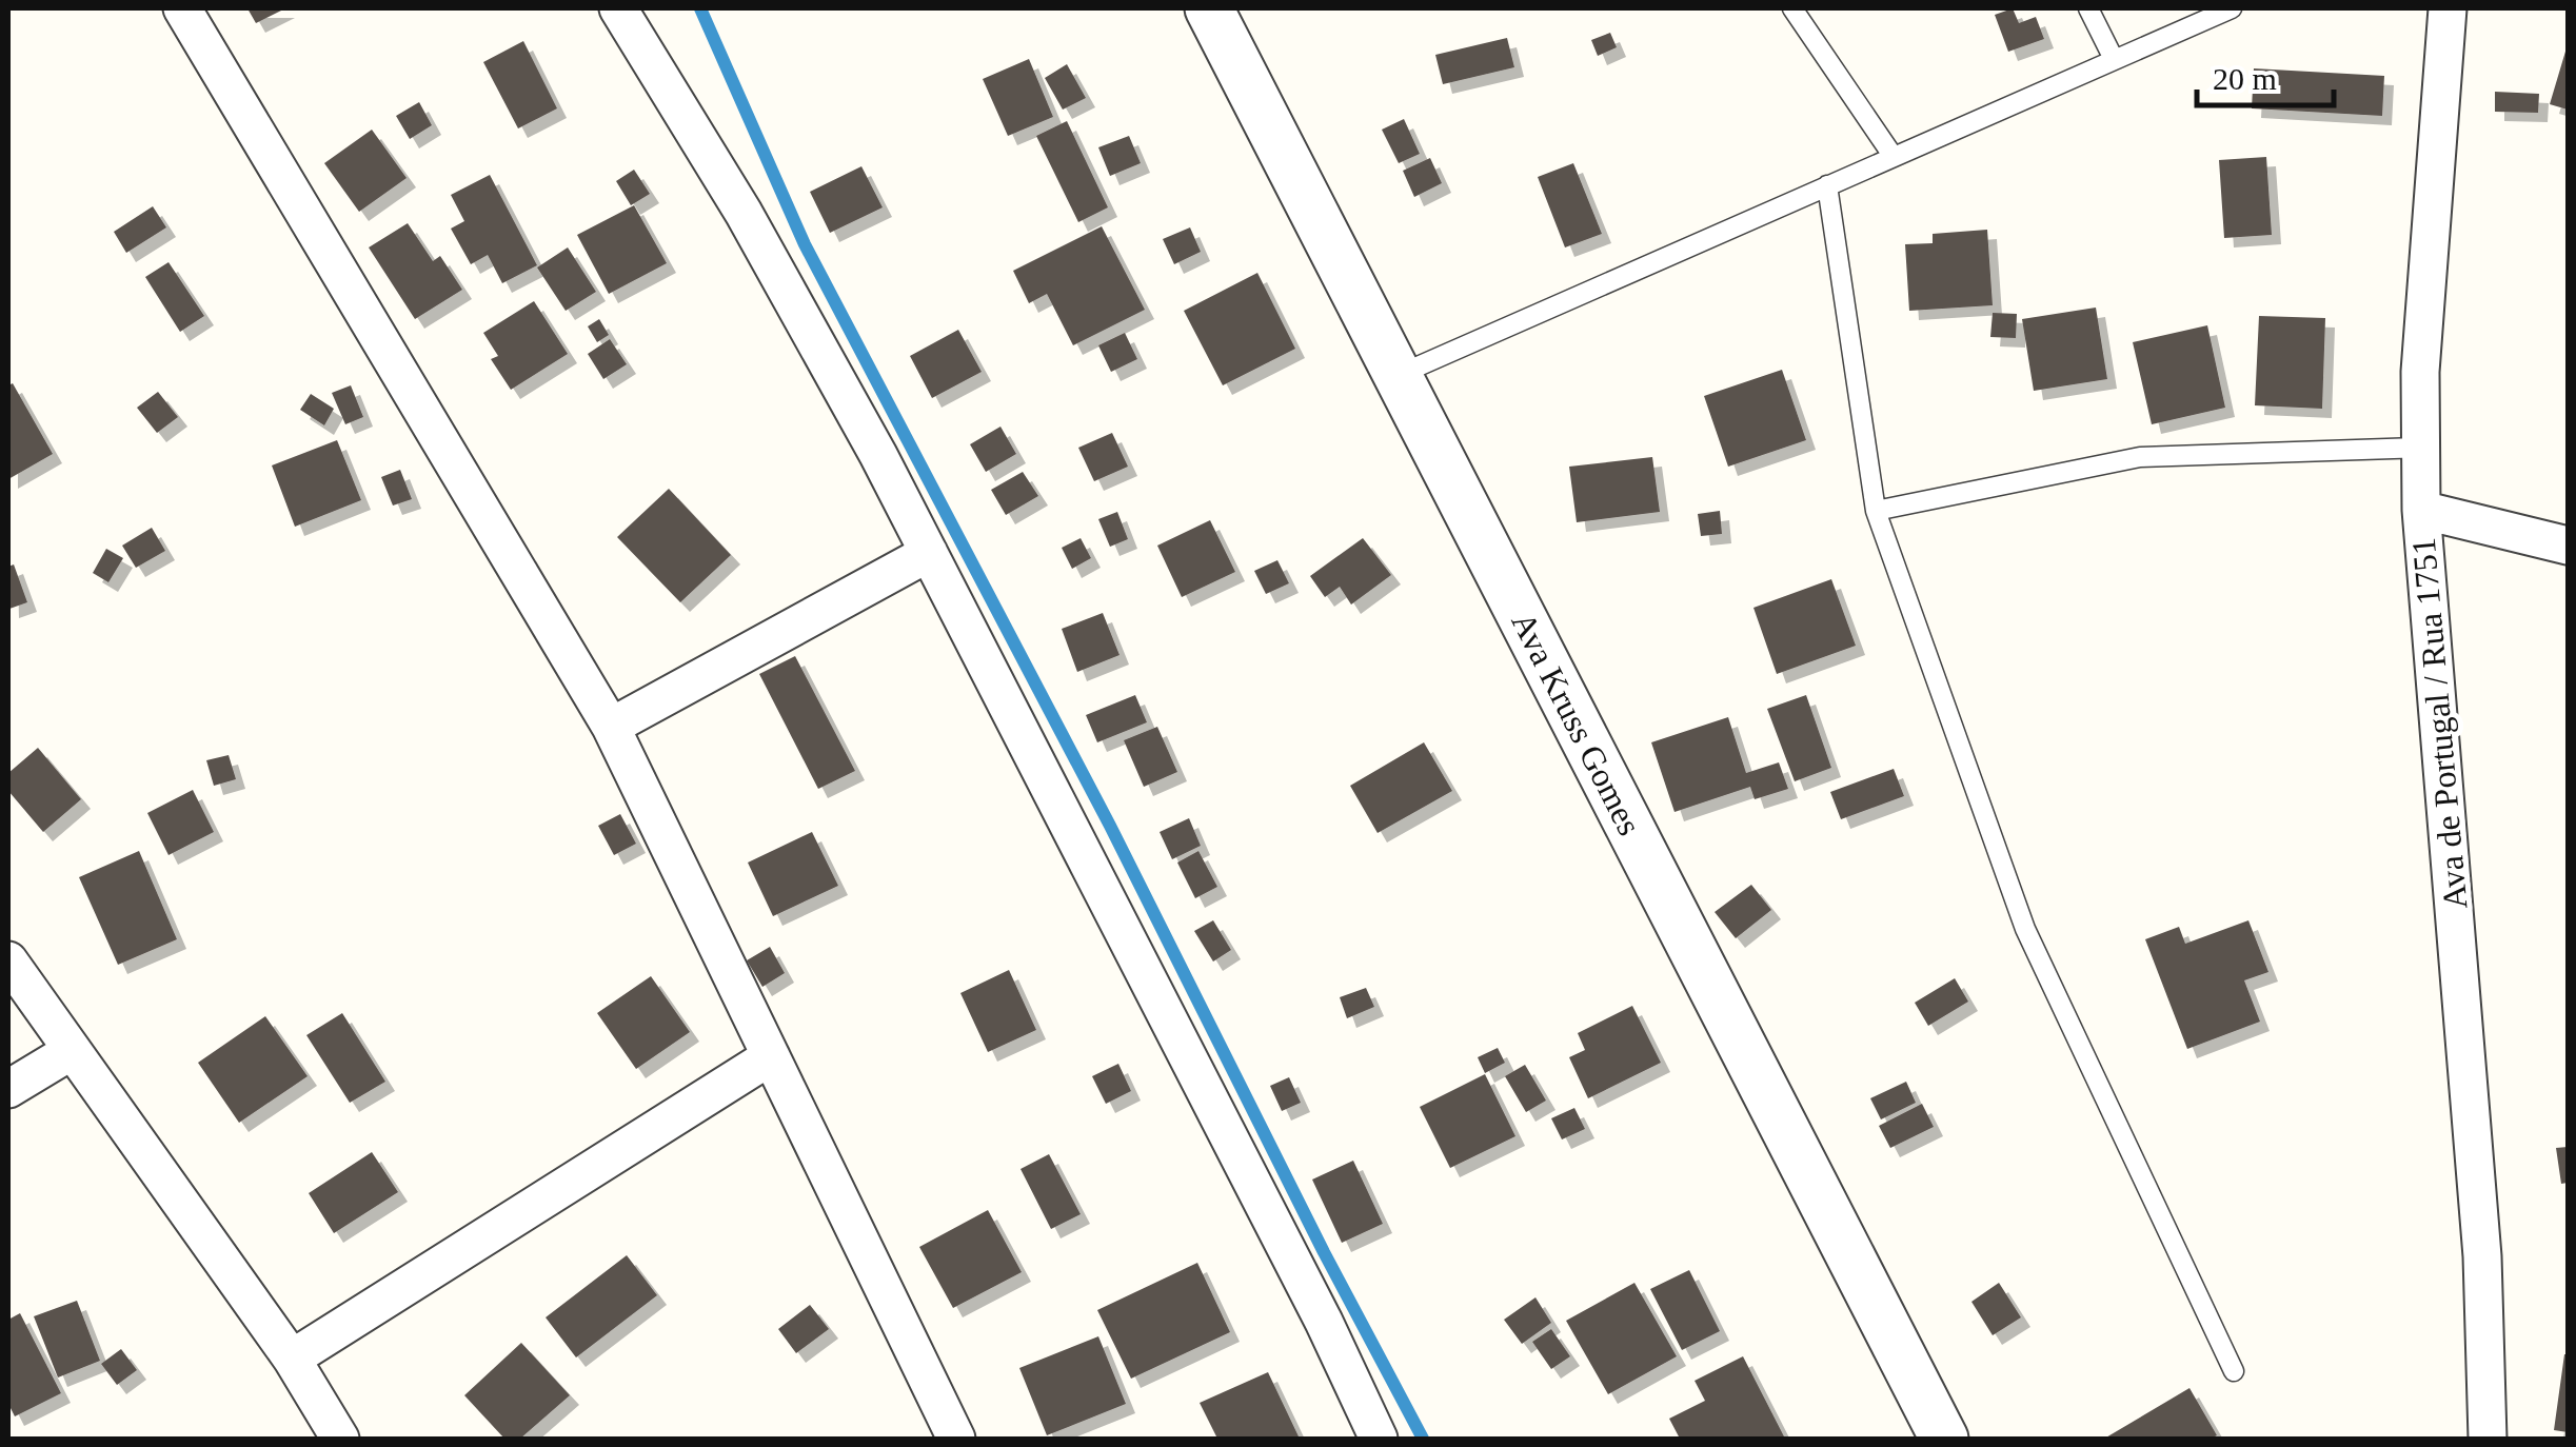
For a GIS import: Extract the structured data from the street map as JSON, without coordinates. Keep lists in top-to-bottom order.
{
  "streets": {
    "street": ["Ava Kruss Gomes", "Ava de Portugal / Rua 1751"]
  },
  "scale_bar": "20 m"
}
